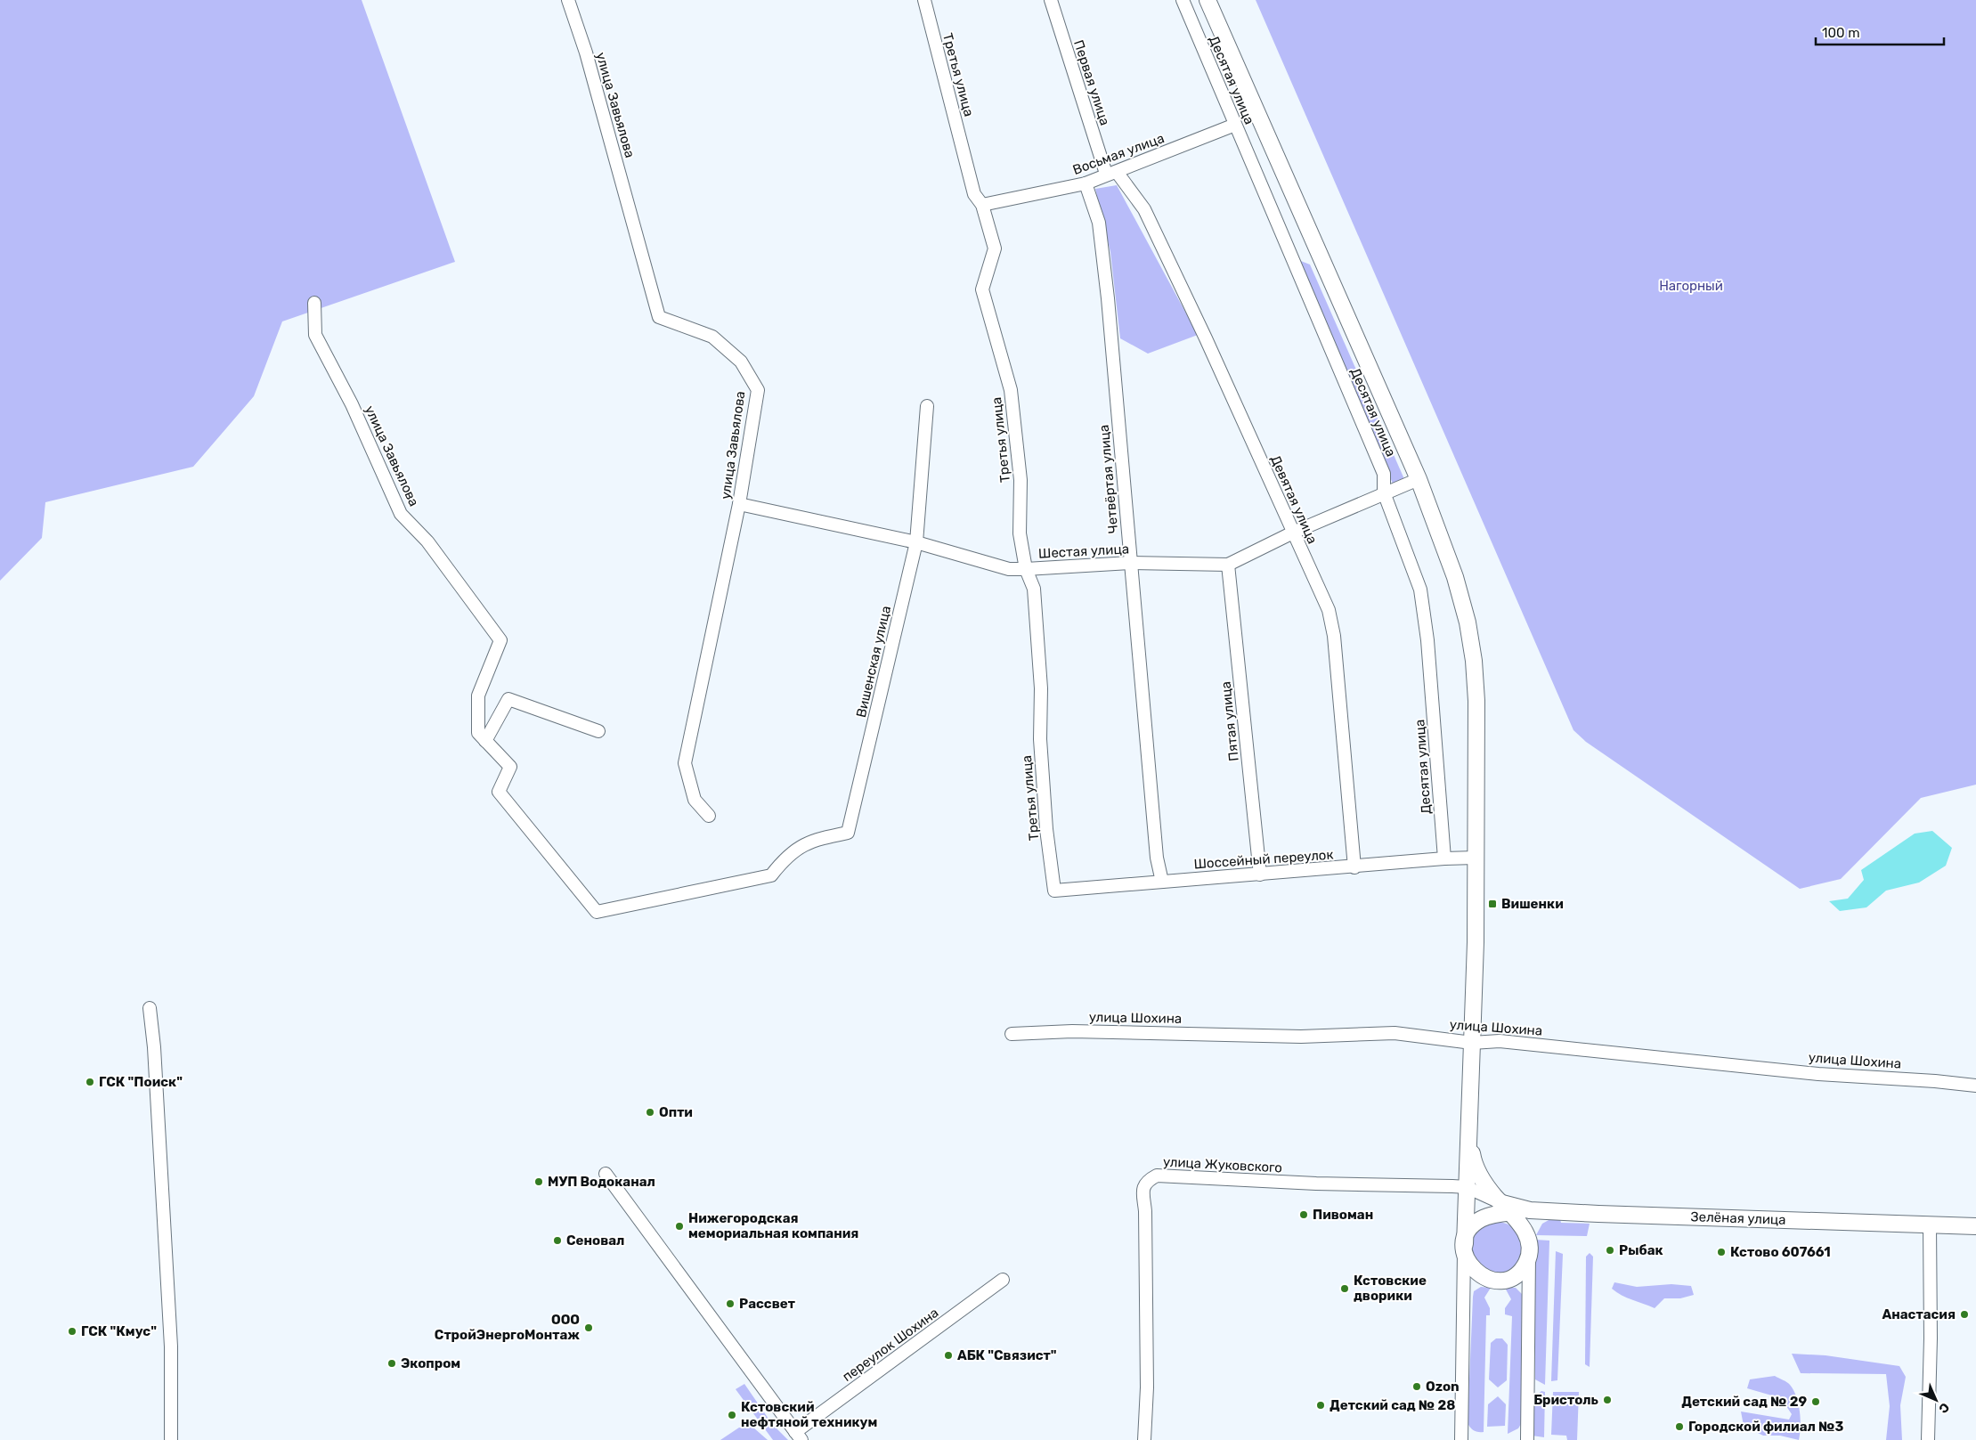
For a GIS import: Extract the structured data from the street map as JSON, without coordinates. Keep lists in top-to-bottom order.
{
  "streets": {
    "main road": ["Зелёная улица"],
    "street": [
      "Третья улица",
      "Десятая улица",
      "Первая улица",
      "улица Завьялова",
      "Восьмая улица",
      "Четвёртая улица",
      "Девятая улица",
      "Шестая улица",
      "Вишенская улица",
      "Пятая улица",
      "Шоссейный переулок",
      "улица Шохина",
      "улица Жуковского",
      "переулок Шохина"
    ]
  },
  "crossings": [
    ["Третья улица", "Восьмая улица"],
    ["Третья улица", "Шестая улица"],
    ["Третья улица", "Шоссейный переулок"],
    ["Десятая улица", "Восьмая улица"],
    ["Десятая улица", "Шестая улица"],
    ["Десятая улица", "Шоссейный переулок"],
    ["Первая улица", "Восьмая улица"],
    ["Первая улица", "Девятая улица"],
    ["улица Завьялова", "Шестая улица"],
    ["улица Завьялова", "Вишенская улица"],
    ["Восьмая улица", "Четвёртая улица"],
    ["Восьмая улица", "Девятая улица"],
    ["Четвёртая улица", "Шестая улица"],
    ["Четвёртая улица", "Шоссейный переулок"],
    ["Девятая улица", "Шестая улица"],
    ["Девятая улица", "Шоссейный переулок"],
    ["Шестая улица", "Вишенская улица"],
    ["Шестая улица", "Пятая улица"],
    ["Пятая улица", "Шоссейный переулок"],
    ["улица Жуковского", "Зелёная улица"]
  ],
  "parks": ["Нагорный"],
  "places": {
    "transit": ["Вишенки"],
    "other": [
      "ГСК \"Поиск\"",
      "Опти",
      "МУП Водоканал",
      "Пивоман",
      "Нижегородская мемориальная компания",
      "Сеновал",
      "Рыбак",
      "Кстово 607661",
      "Кстовские дворики",
      "Рассвет",
      "Анастасия",
      "ООО СтройЭнергоМонтаж",
      "ГСК \"Кмус\"",
      "АБК \"Связист\"",
      "Экопром",
      "Ozon",
      "Бристоль",
      "Детский сад № 29",
      "Детский сад № 28",
      "Кстовский нефтяной техникум",
      "Городской филиал №3"
    ]
  },
  "scale_bar": "100 m",
  "north": "bottom right"
}
